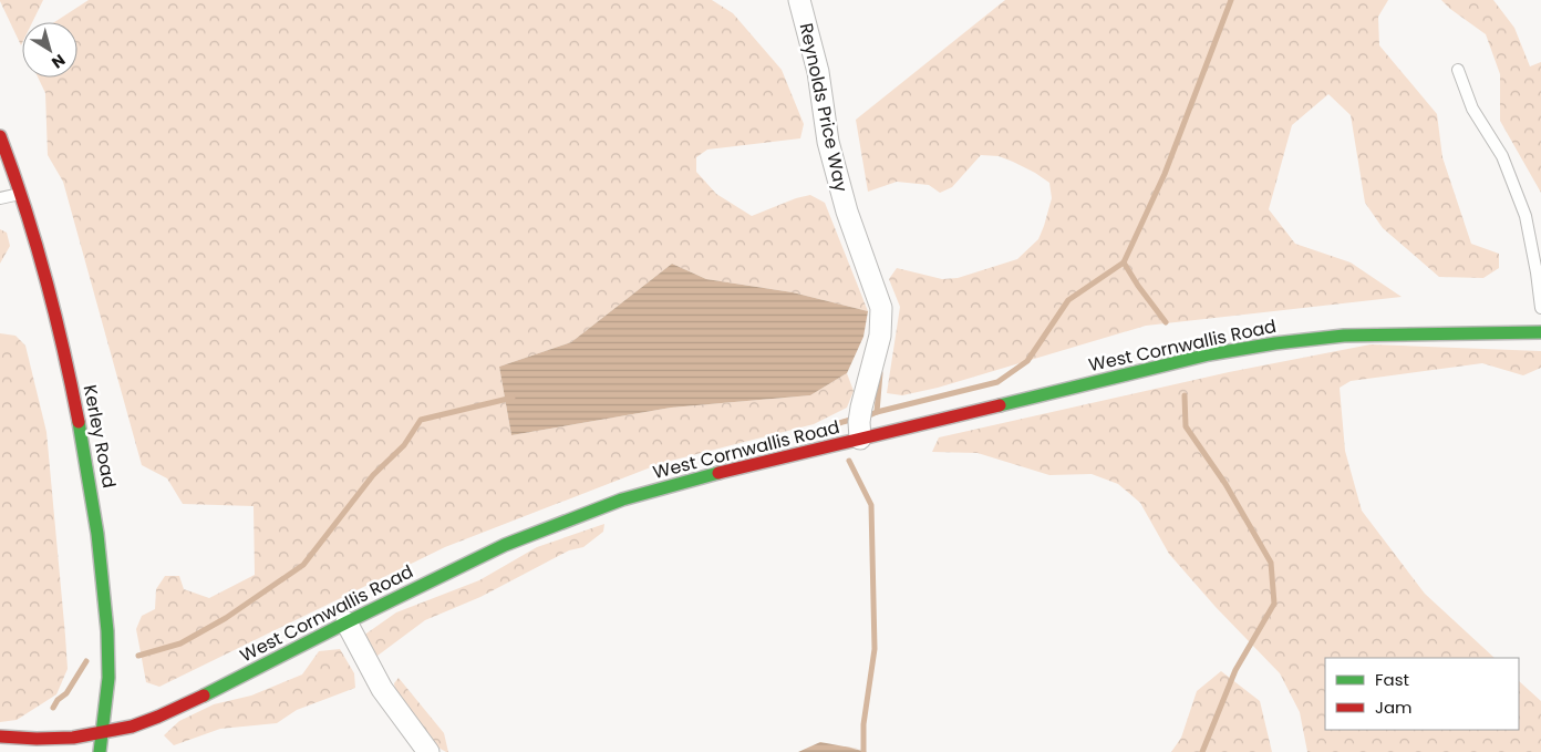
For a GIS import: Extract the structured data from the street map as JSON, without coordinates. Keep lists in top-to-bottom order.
{
  "streets": {
    "street": ["Reynolds Price Way", "West Cornwallis Road", "Kerley Road"]
  },
  "crossings": [
    ["Reynolds Price Way", "West Cornwallis Road"],
    ["West Cornwallis Road", "Kerley Road"]
  ],
  "legend": ["Fast", "Jam"],
  "north": "bottom right"
}
